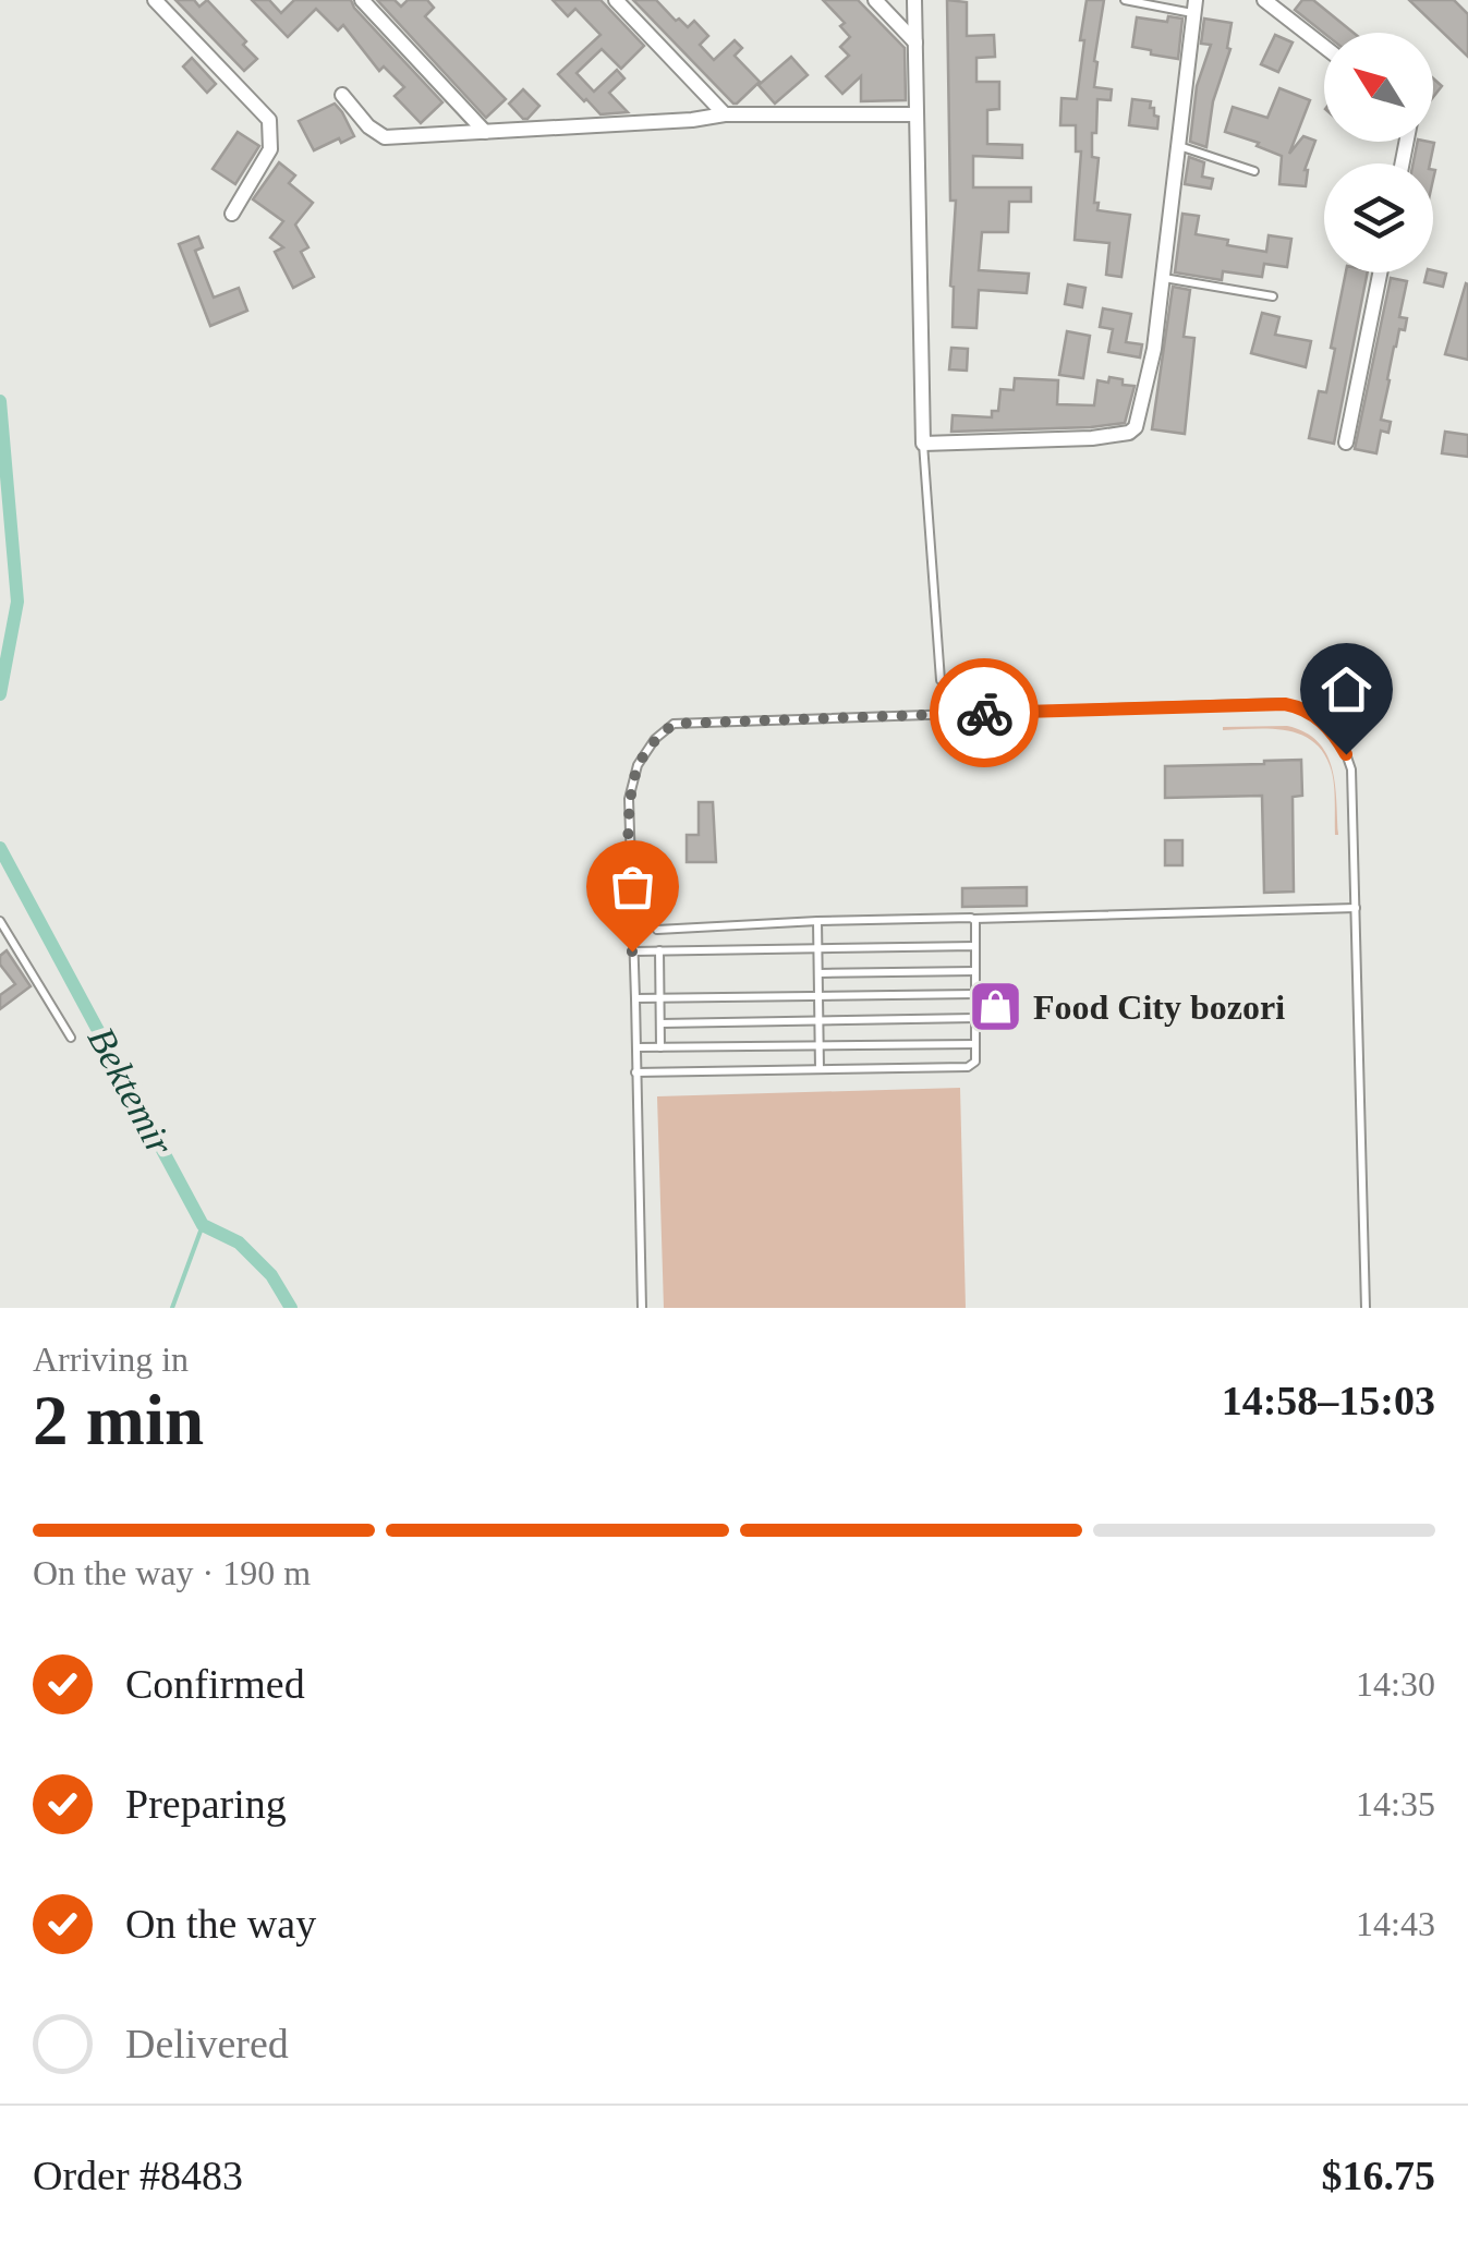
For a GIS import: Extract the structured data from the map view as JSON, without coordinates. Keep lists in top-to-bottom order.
{
  "water": ["Bektemir"],
  "places": {
    "shop": ["Food City bozori"]
  },
  "north": "top left",
  "page": {
    "heading": ["2 min", "Arriving in", "14:58–15:03"],
    "panel": ["Order #8483", "$16.75"],
    "bar": "On the way · 190 m",
    "list": [
      ["Confirmed", "14:30"],
      ["Preparing", "14:35"],
      ["On the way", "14:43"],
      "Delivered"
    ]
  }
}
